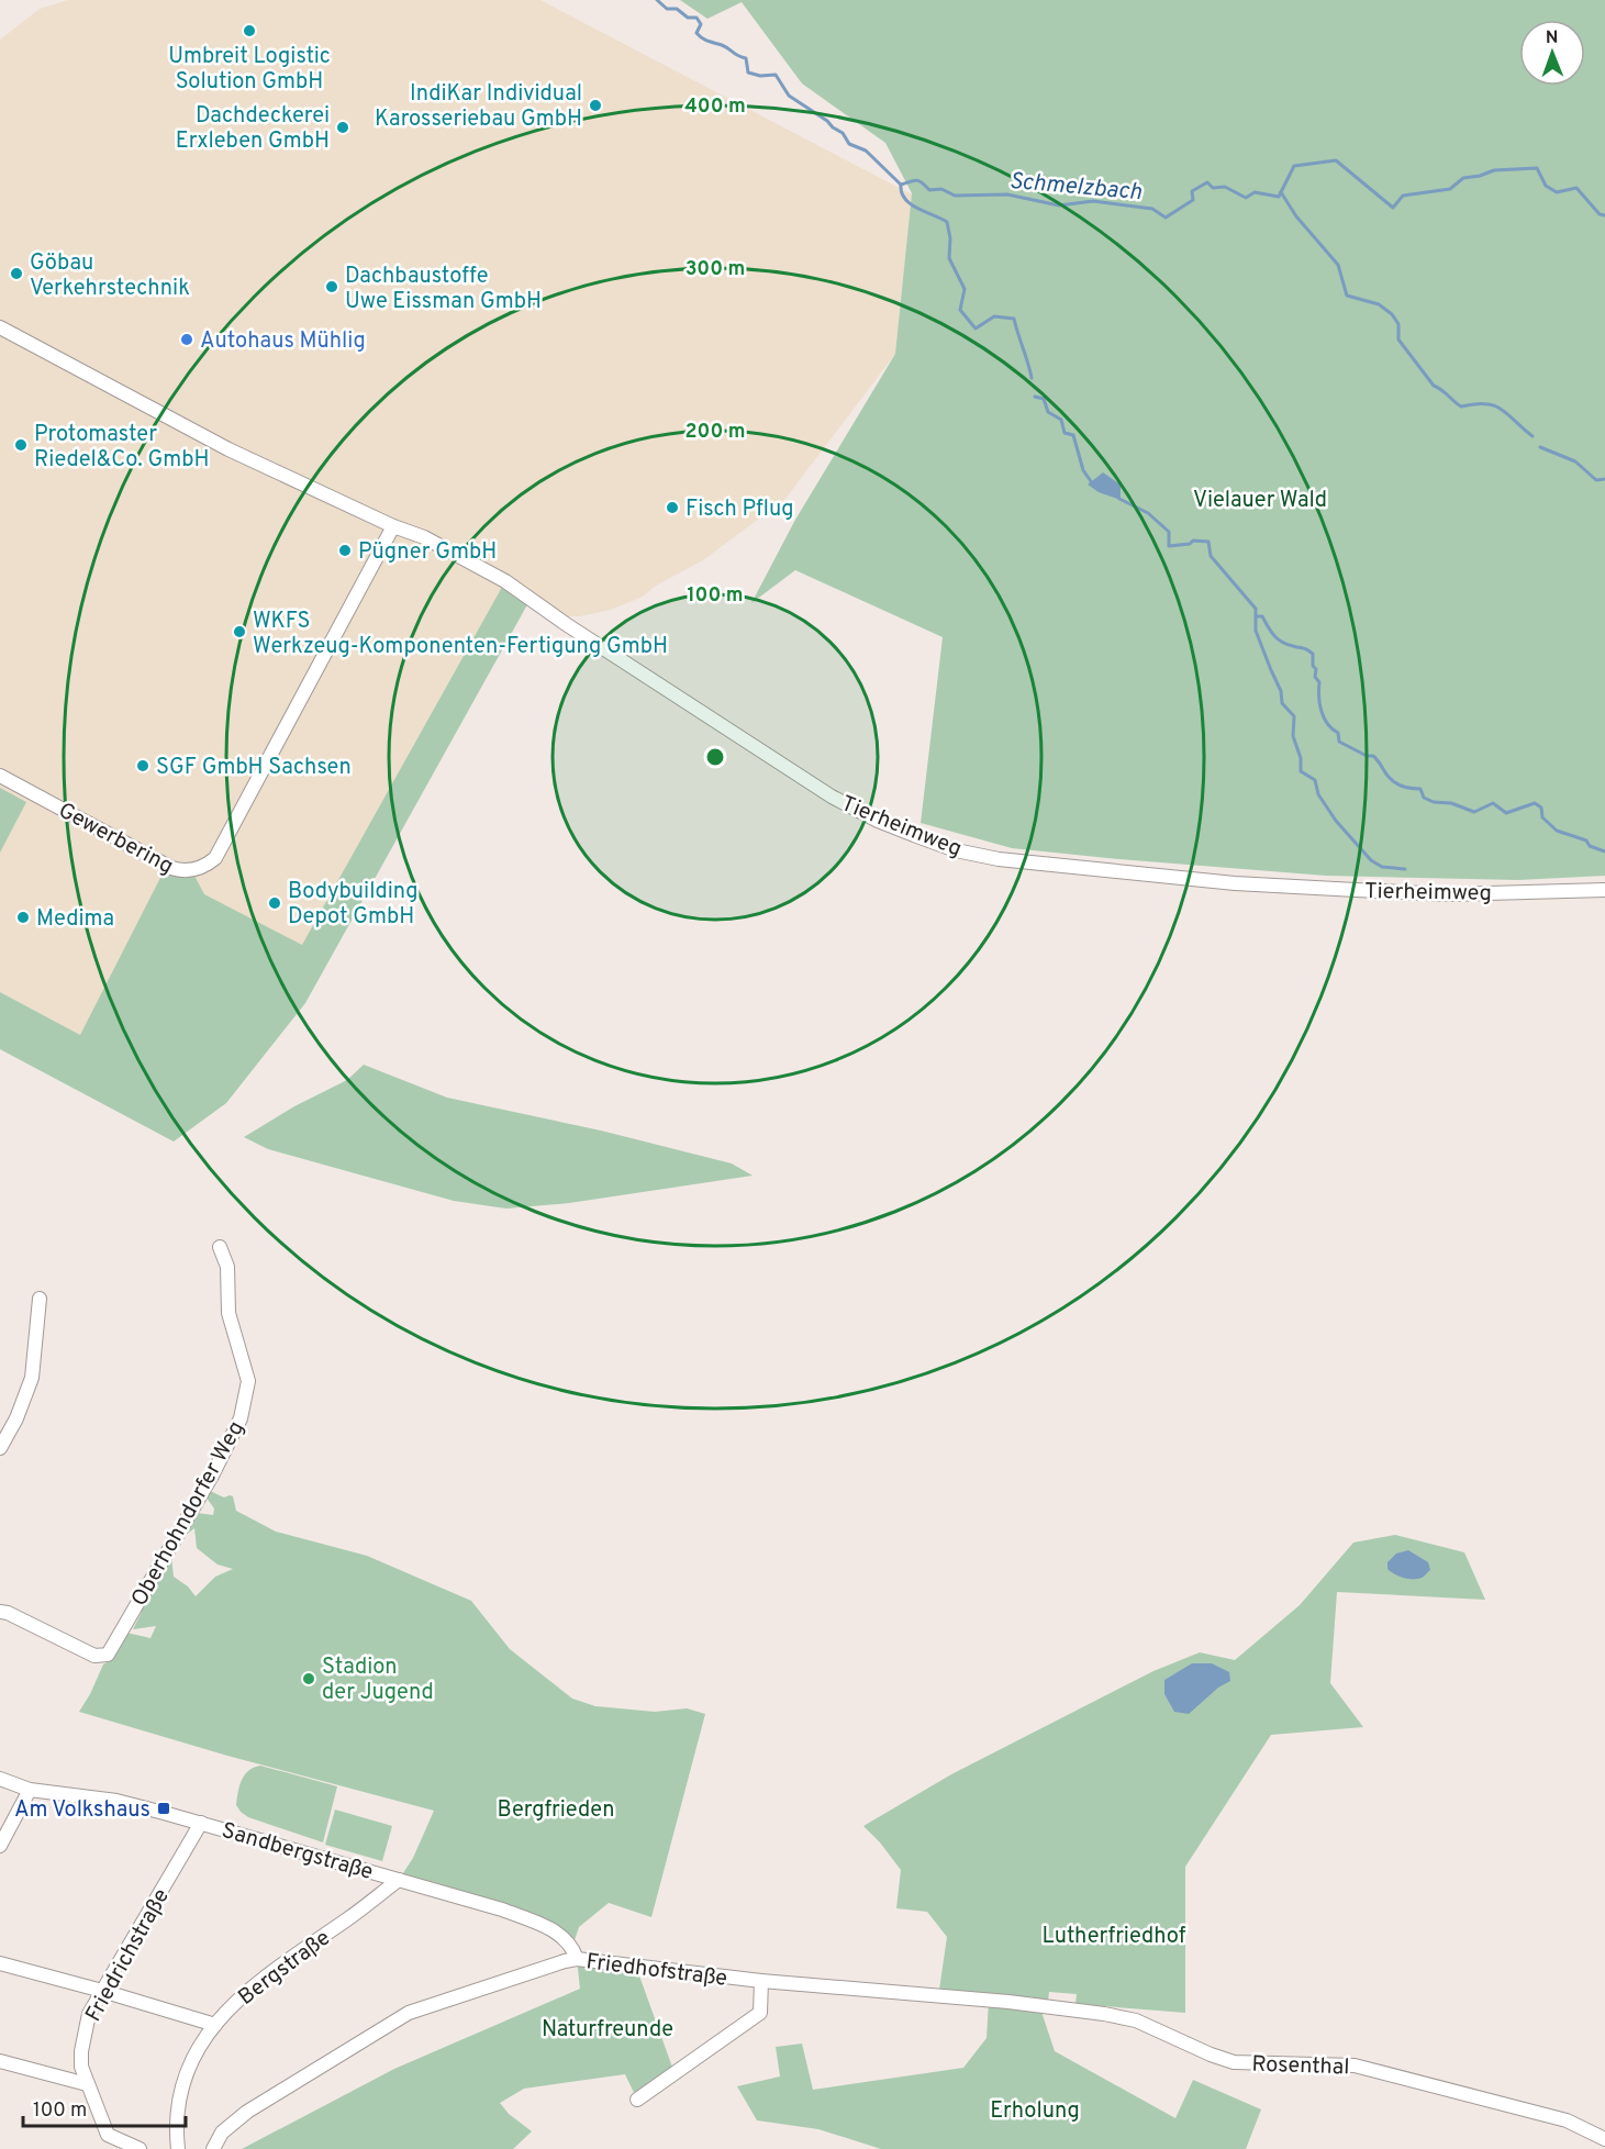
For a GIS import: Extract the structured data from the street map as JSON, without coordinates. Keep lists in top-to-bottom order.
{
  "streets": {
    "street": [
      "Tierheimweg",
      "Gewerbering",
      "Oberhohndorfer Weg",
      "Sandbergstraße",
      "Friedrichstraße",
      "Bergstraße",
      "Friedhofstraße",
      "Rosenthal"
    ]
  },
  "crossings": [
    ["Tierheimweg", "Gewerbering"],
    ["Sandbergstraße", "Friedrichstraße"],
    ["Sandbergstraße", "Bergstraße"],
    ["Sandbergstraße", "Friedhofstraße"],
    ["Friedhofstraße", "Rosenthal"]
  ],
  "water": ["Schmelzbach"],
  "parks": [
    "Vielauer Wald",
    "Bergfrieden",
    "Lutherfriedhof",
    "Naturfreunde",
    "Erholung"
  ],
  "places": {
    "other": [
      "Umbreit Logistic Solution GmbH",
      "IndiKar Individual Karosseriebau GmbH",
      "Dachdeckerei Erxleben GmbH",
      "Göbau Verkehrstechnik",
      "Dachbaustoffe Uwe Eissman GmbH",
      "Autohaus Mühlig",
      "Protomaster Riedel&Co. GmbH",
      "Fisch Pflug",
      "Pügner GmbH",
      "WKFS Werkzeug-Komponenten-Fertigung GmbH",
      "SGF GmbH Sachsen",
      "Bodybuilding Depot GmbH",
      "Medima",
      "Stadion der Jugend"
    ],
    "transit": ["Am Volkshaus"]
  },
  "scale_bar": "100 m",
  "north": "top",
  "rings": [
    "400 m",
    "300 m",
    "200 m",
    "100 m"
  ]
}
